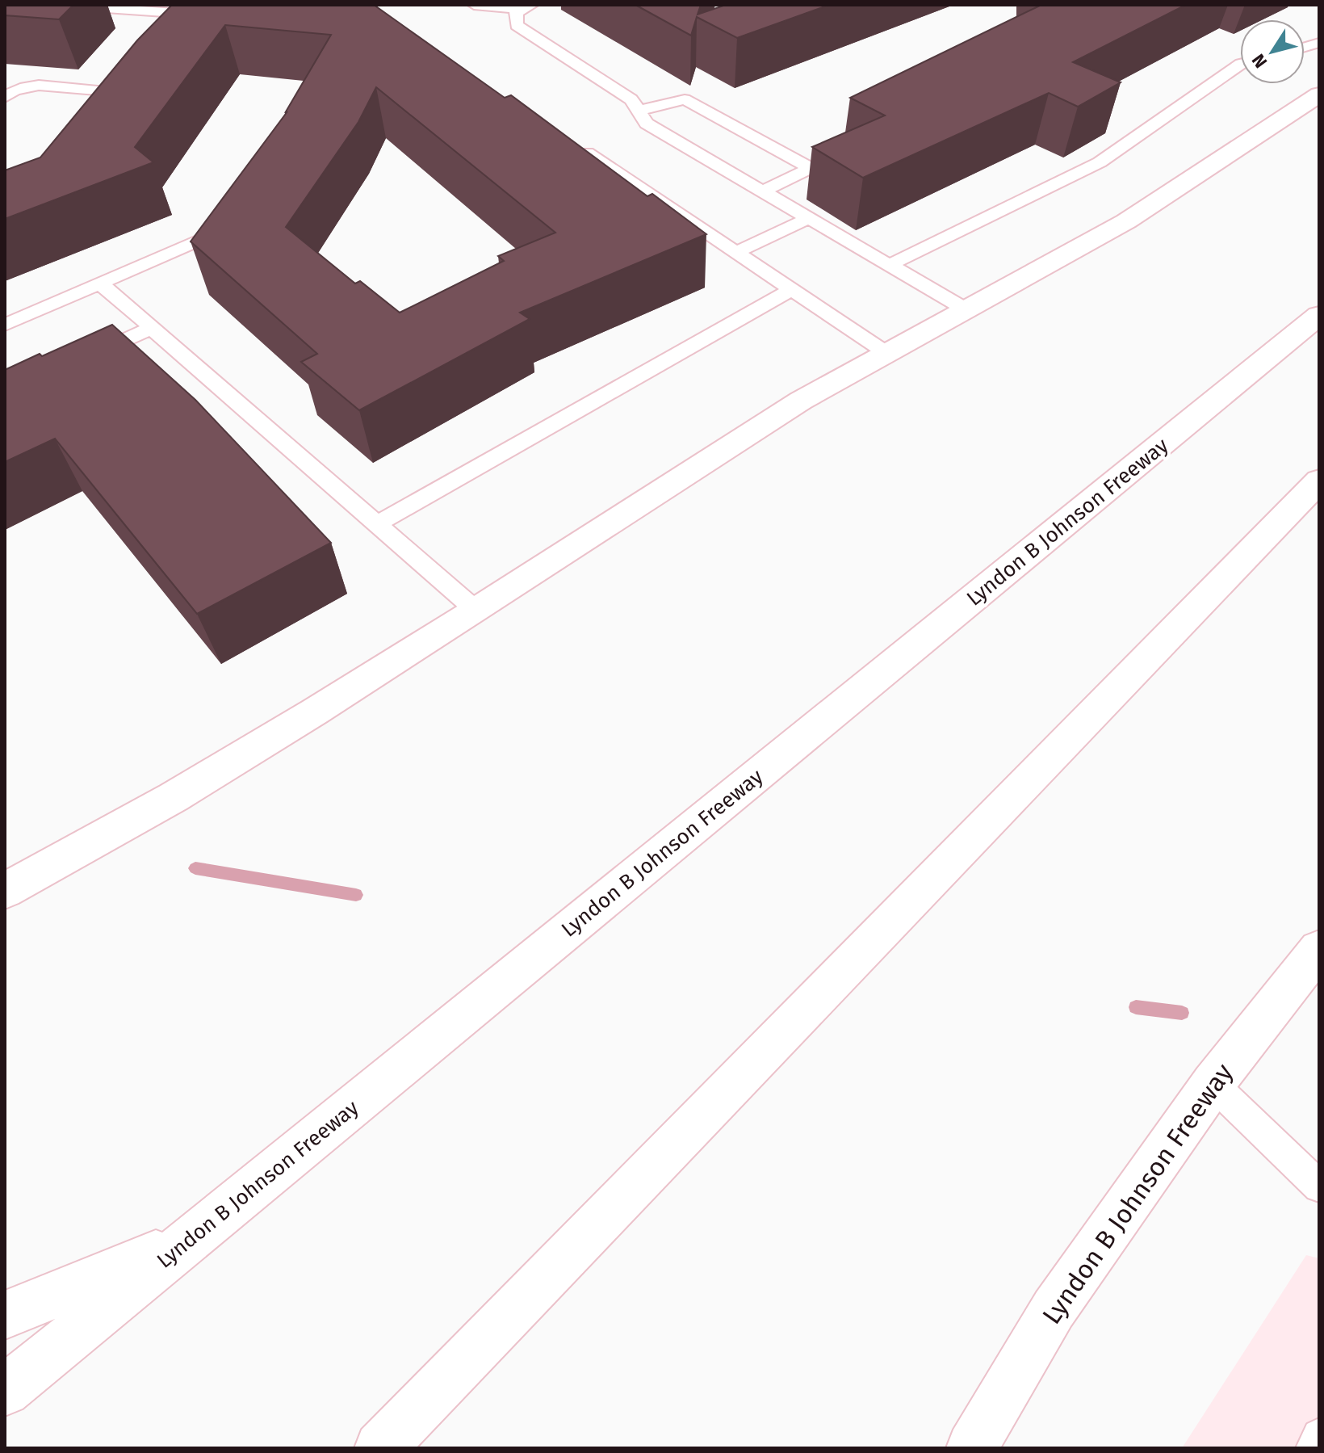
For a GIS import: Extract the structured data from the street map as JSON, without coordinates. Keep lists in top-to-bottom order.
{
  "streets": {
    "main road": ["Lyndon B Johnson Freeway"]
  },
  "north": "bottom left"
}
